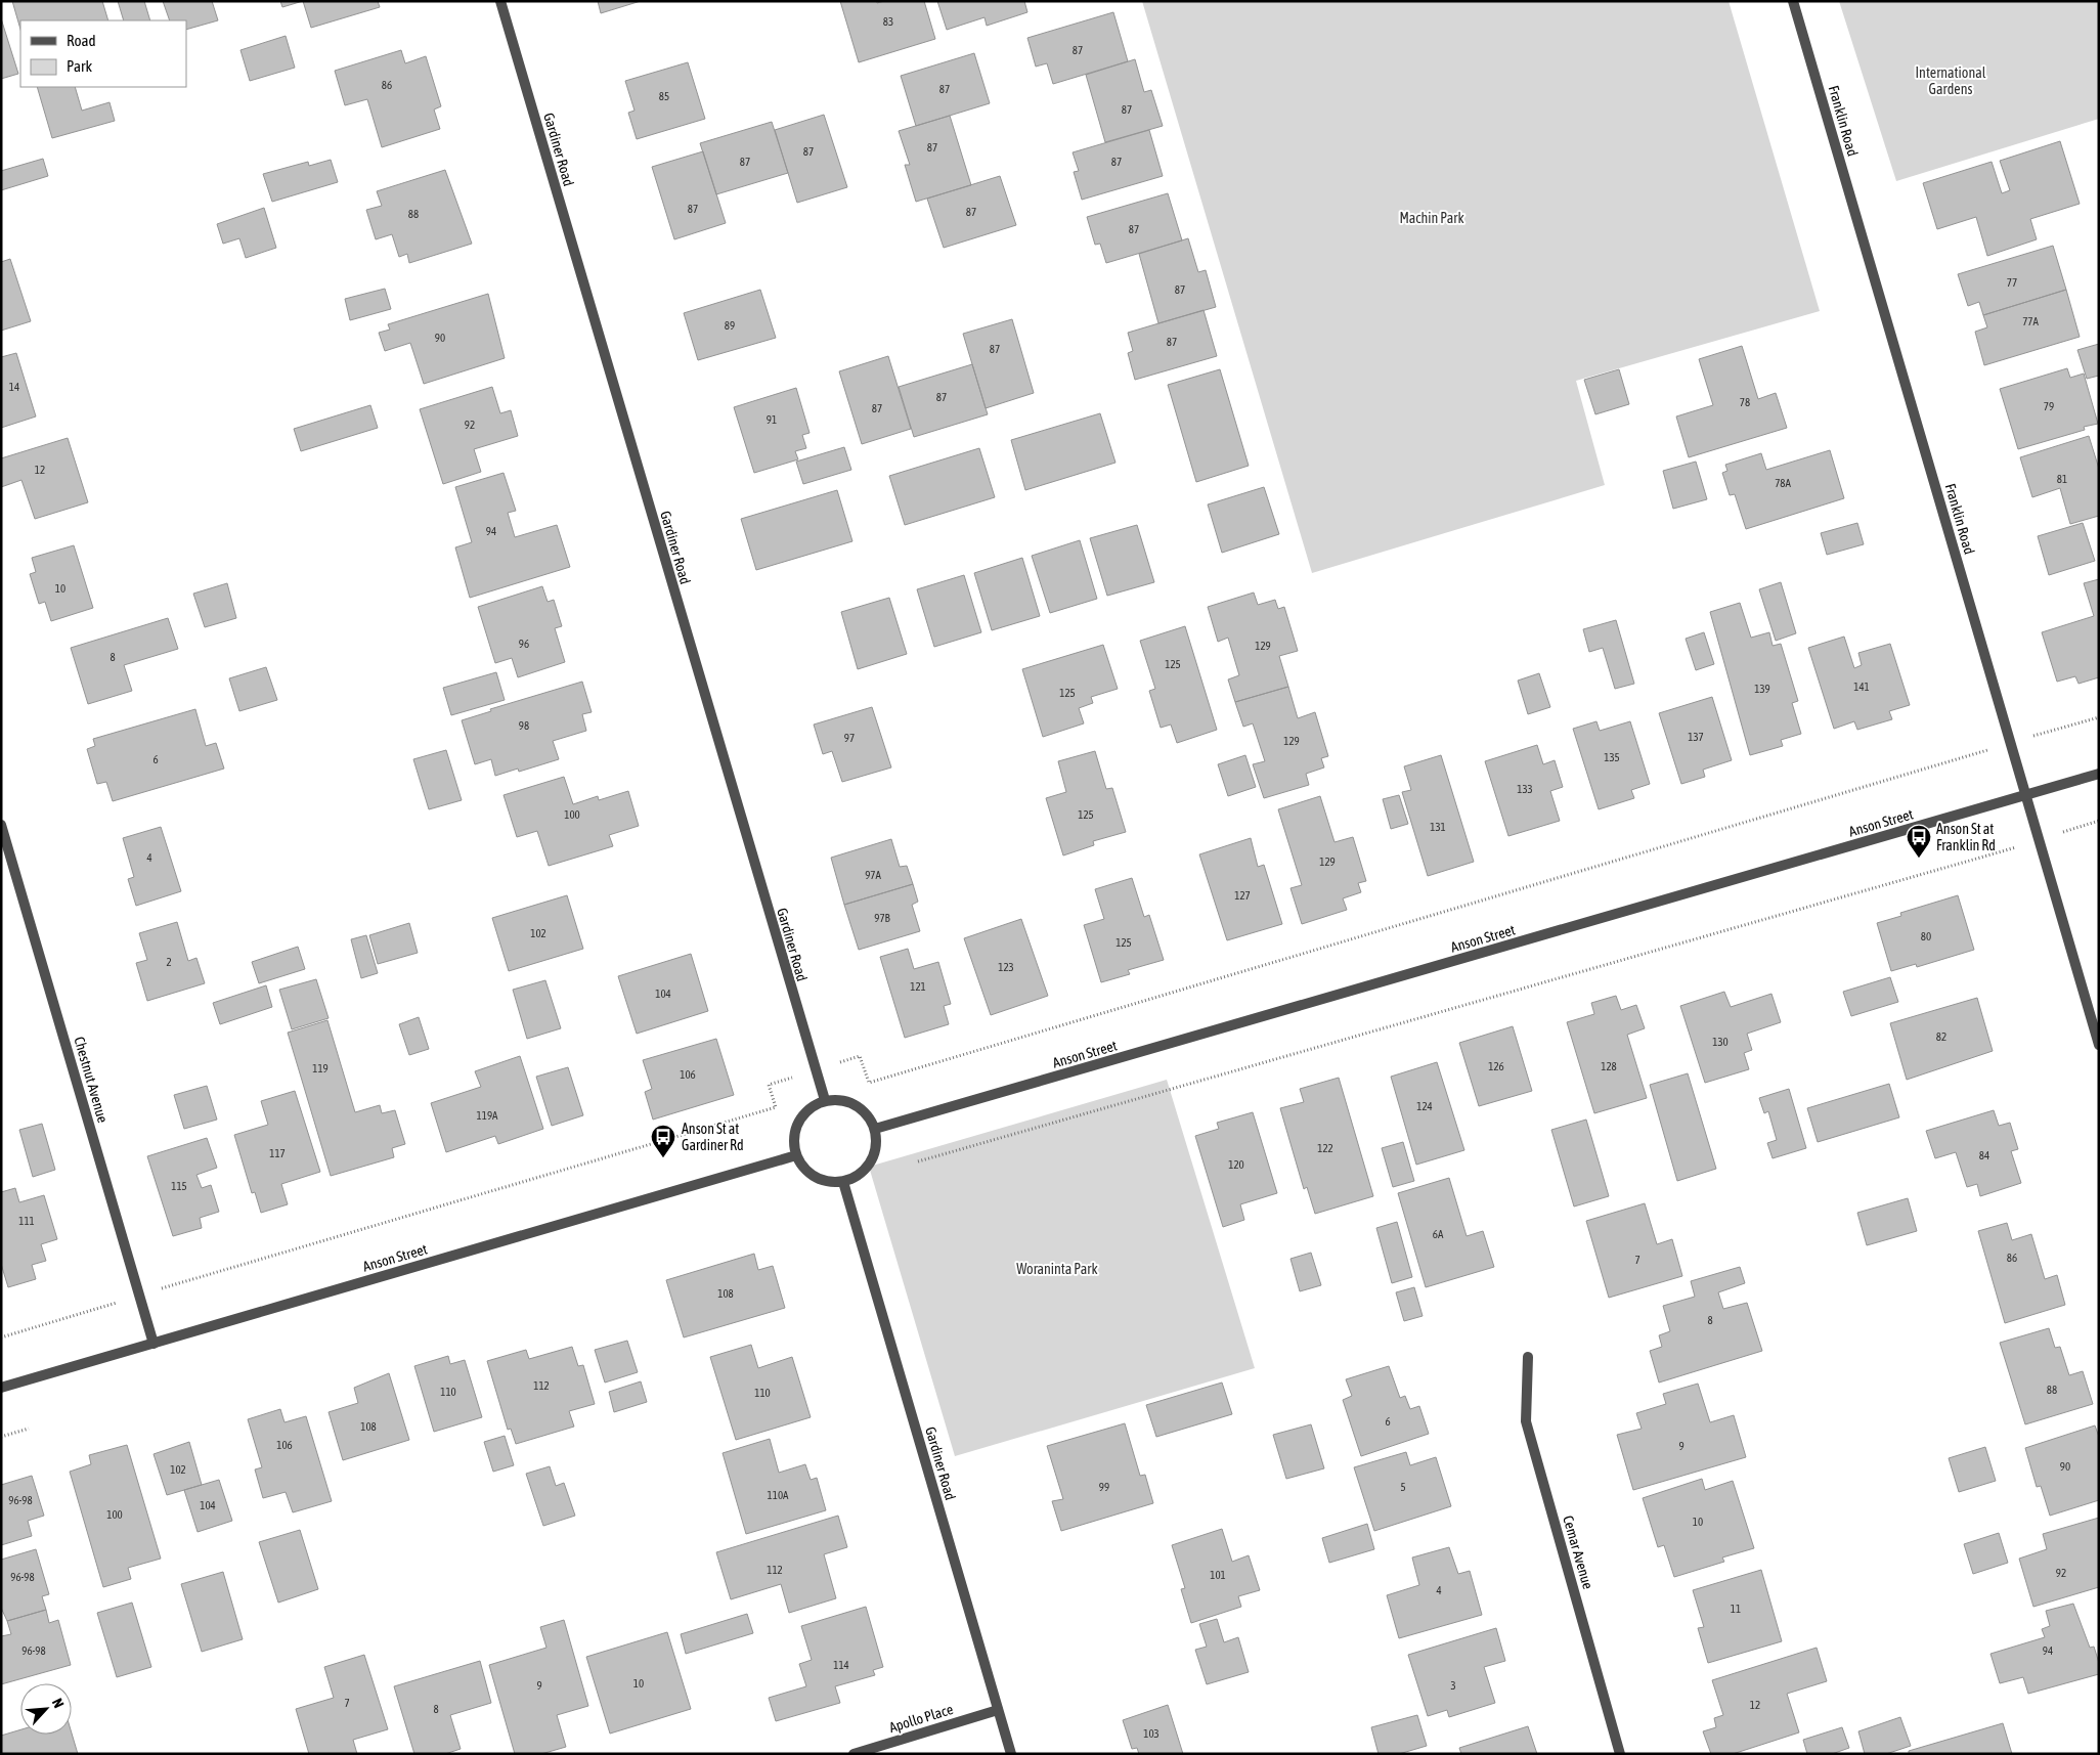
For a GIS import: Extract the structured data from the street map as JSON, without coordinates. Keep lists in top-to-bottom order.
{
  "streets": {
    "street": [
      "Franklin Road",
      "Gardiner Road",
      "Anson Street",
      "Chestnut Avenue",
      "Cemar Avenue",
      "Apollo Place"
    ]
  },
  "crossings": [
    ["Franklin Road", "Anson Street"],
    ["Gardiner Road", "Anson Street"],
    ["Gardiner Road", "Apollo Place"],
    ["Anson Street", "Chestnut Avenue"]
  ],
  "parks": ["International Gardens", "Machin Park", "Woraninta Park"],
  "places": {
    "bus stop": ["Anson St at Franklin Rd", "Anson St at Gardiner Rd"]
  },
  "house_numbers": [
    "83",
    "87",
    "86",
    "87",
    "85",
    "87",
    "87",
    "87",
    "87",
    "87",
    "87",
    "87",
    "88",
    "87",
    "77",
    "87",
    "77A",
    "89",
    "90",
    "87",
    "87",
    "14",
    "87",
    "78",
    "79",
    "87",
    "91",
    "92",
    "12",
    "81",
    "78A",
    "94",
    "10",
    "96",
    "129",
    "8",
    "125",
    "141",
    "139",
    "125",
    "98",
    "137",
    "97",
    "129",
    "135",
    "6",
    "133",
    "100",
    "125",
    "131",
    "4",
    "129",
    "97A",
    "127",
    "97B",
    "102",
    "80",
    "125",
    "2",
    "123",
    "121",
    "104",
    "82",
    "130",
    "126",
    "128",
    "119",
    "106",
    "124",
    "119A",
    "122",
    "117",
    "84",
    "120",
    "115",
    "111",
    "6A",
    "86",
    "7",
    "108",
    "8",
    "112",
    "88",
    "110",
    "110",
    "6",
    "108",
    "106",
    "9",
    "90",
    "102",
    "99",
    "5",
    "110A",
    "96-98",
    "104",
    "100",
    "10",
    "112",
    "92",
    "101",
    "96-98",
    "4",
    "11",
    "96-98",
    "94",
    "114",
    "10",
    "9",
    "3",
    "7",
    "12",
    "8",
    "103"
  ],
  "legend": ["Road", "Park"],
  "north": "top right"
}
